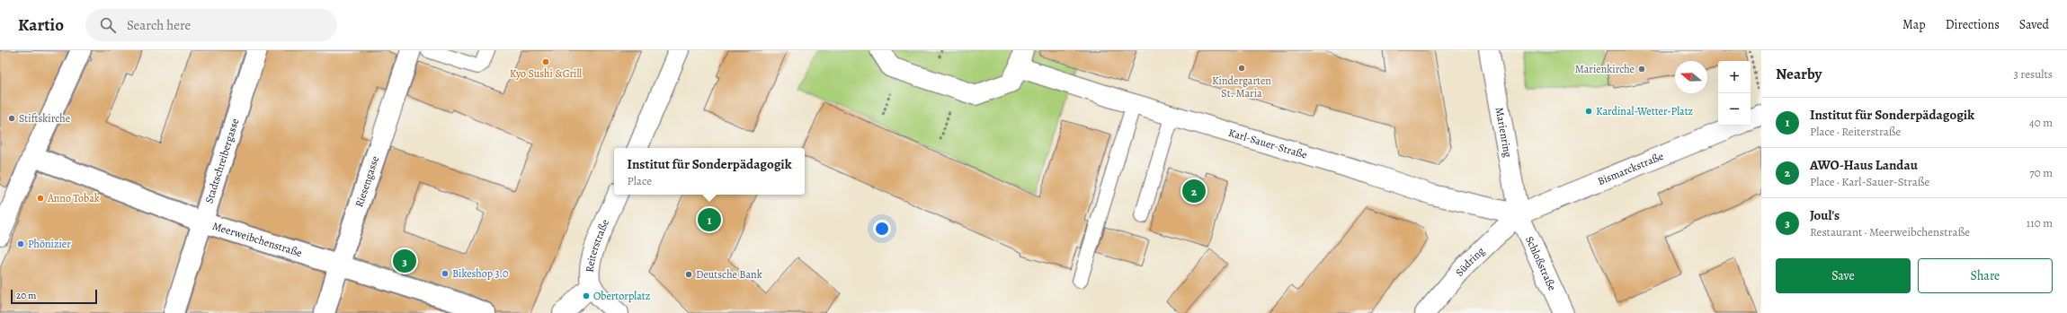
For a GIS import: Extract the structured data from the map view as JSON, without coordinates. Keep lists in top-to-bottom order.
{
  "streets": {
    "street": [
      "Marienring",
      "Karl-Sauer-Straße",
      "Stadtschreibergasse",
      "Bismarckstraße",
      "Riesengasse",
      "Meerweibchenstraße",
      "Reiterstraße",
      "Südring",
      "Schloßstraße"
    ]
  },
  "crossings": [
    ["Marienring", "Karl-Sauer-Straße"],
    ["Marienring", "Bismarckstraße"],
    ["Marienring", "Südring"],
    ["Marienring", "Schloßstraße"],
    ["Karl-Sauer-Straße", "Bismarckstraße"],
    ["Karl-Sauer-Straße", "Südring"],
    ["Karl-Sauer-Straße", "Schloßstraße"],
    ["Stadtschreibergasse", "Meerweibchenstraße"],
    ["Bismarckstraße", "Südring"],
    ["Bismarckstraße", "Schloßstraße"],
    ["Riesengasse", "Meerweibchenstraße"],
    ["Südring", "Schloßstraße"]
  ],
  "places": [
    "Kyo Sushi &Grill",
    "Kindergarten St. Maria",
    "Marienkirche",
    "Kardinal-Wetter-Platz",
    "Stiftskirche",
    "Anno Tobak",
    "Phönizier",
    "Bikeshop 3.0",
    "Deutsche Bank",
    "Obertorplatz"
  ],
  "scale_bar": "20 m",
  "north": "left",
  "page": {
    "header": "Kartio",
    "search": "Search here",
    "nav": ["Map", "Directions", "Saved"],
    "heading": ["Nearby", "3 results"],
    "map_buttons": ["+", "−"],
    "list": [
      {
        "mark": "1",
        "name": "Institut für Sonderpädagogik",
        "note": "Place · Reiterstraße",
        "value": "40 m"
      },
      {
        "mark": "2",
        "name": "AWO-Haus Landau",
        "note": "Place · Karl-Sauer-Straße",
        "value": "70 m"
      },
      {
        "mark": "3",
        "name": "Joul's",
        "note": "Restaurant · Meerweibchenstraße",
        "value": "110 m"
      }
    ],
    "popup": ["Institut für Sonderpädagogik", "Place"],
    "pins": ["2", "1", "3"],
    "buttons": ["Save", "Share"],
    "scale": "20 m"
  }
}
